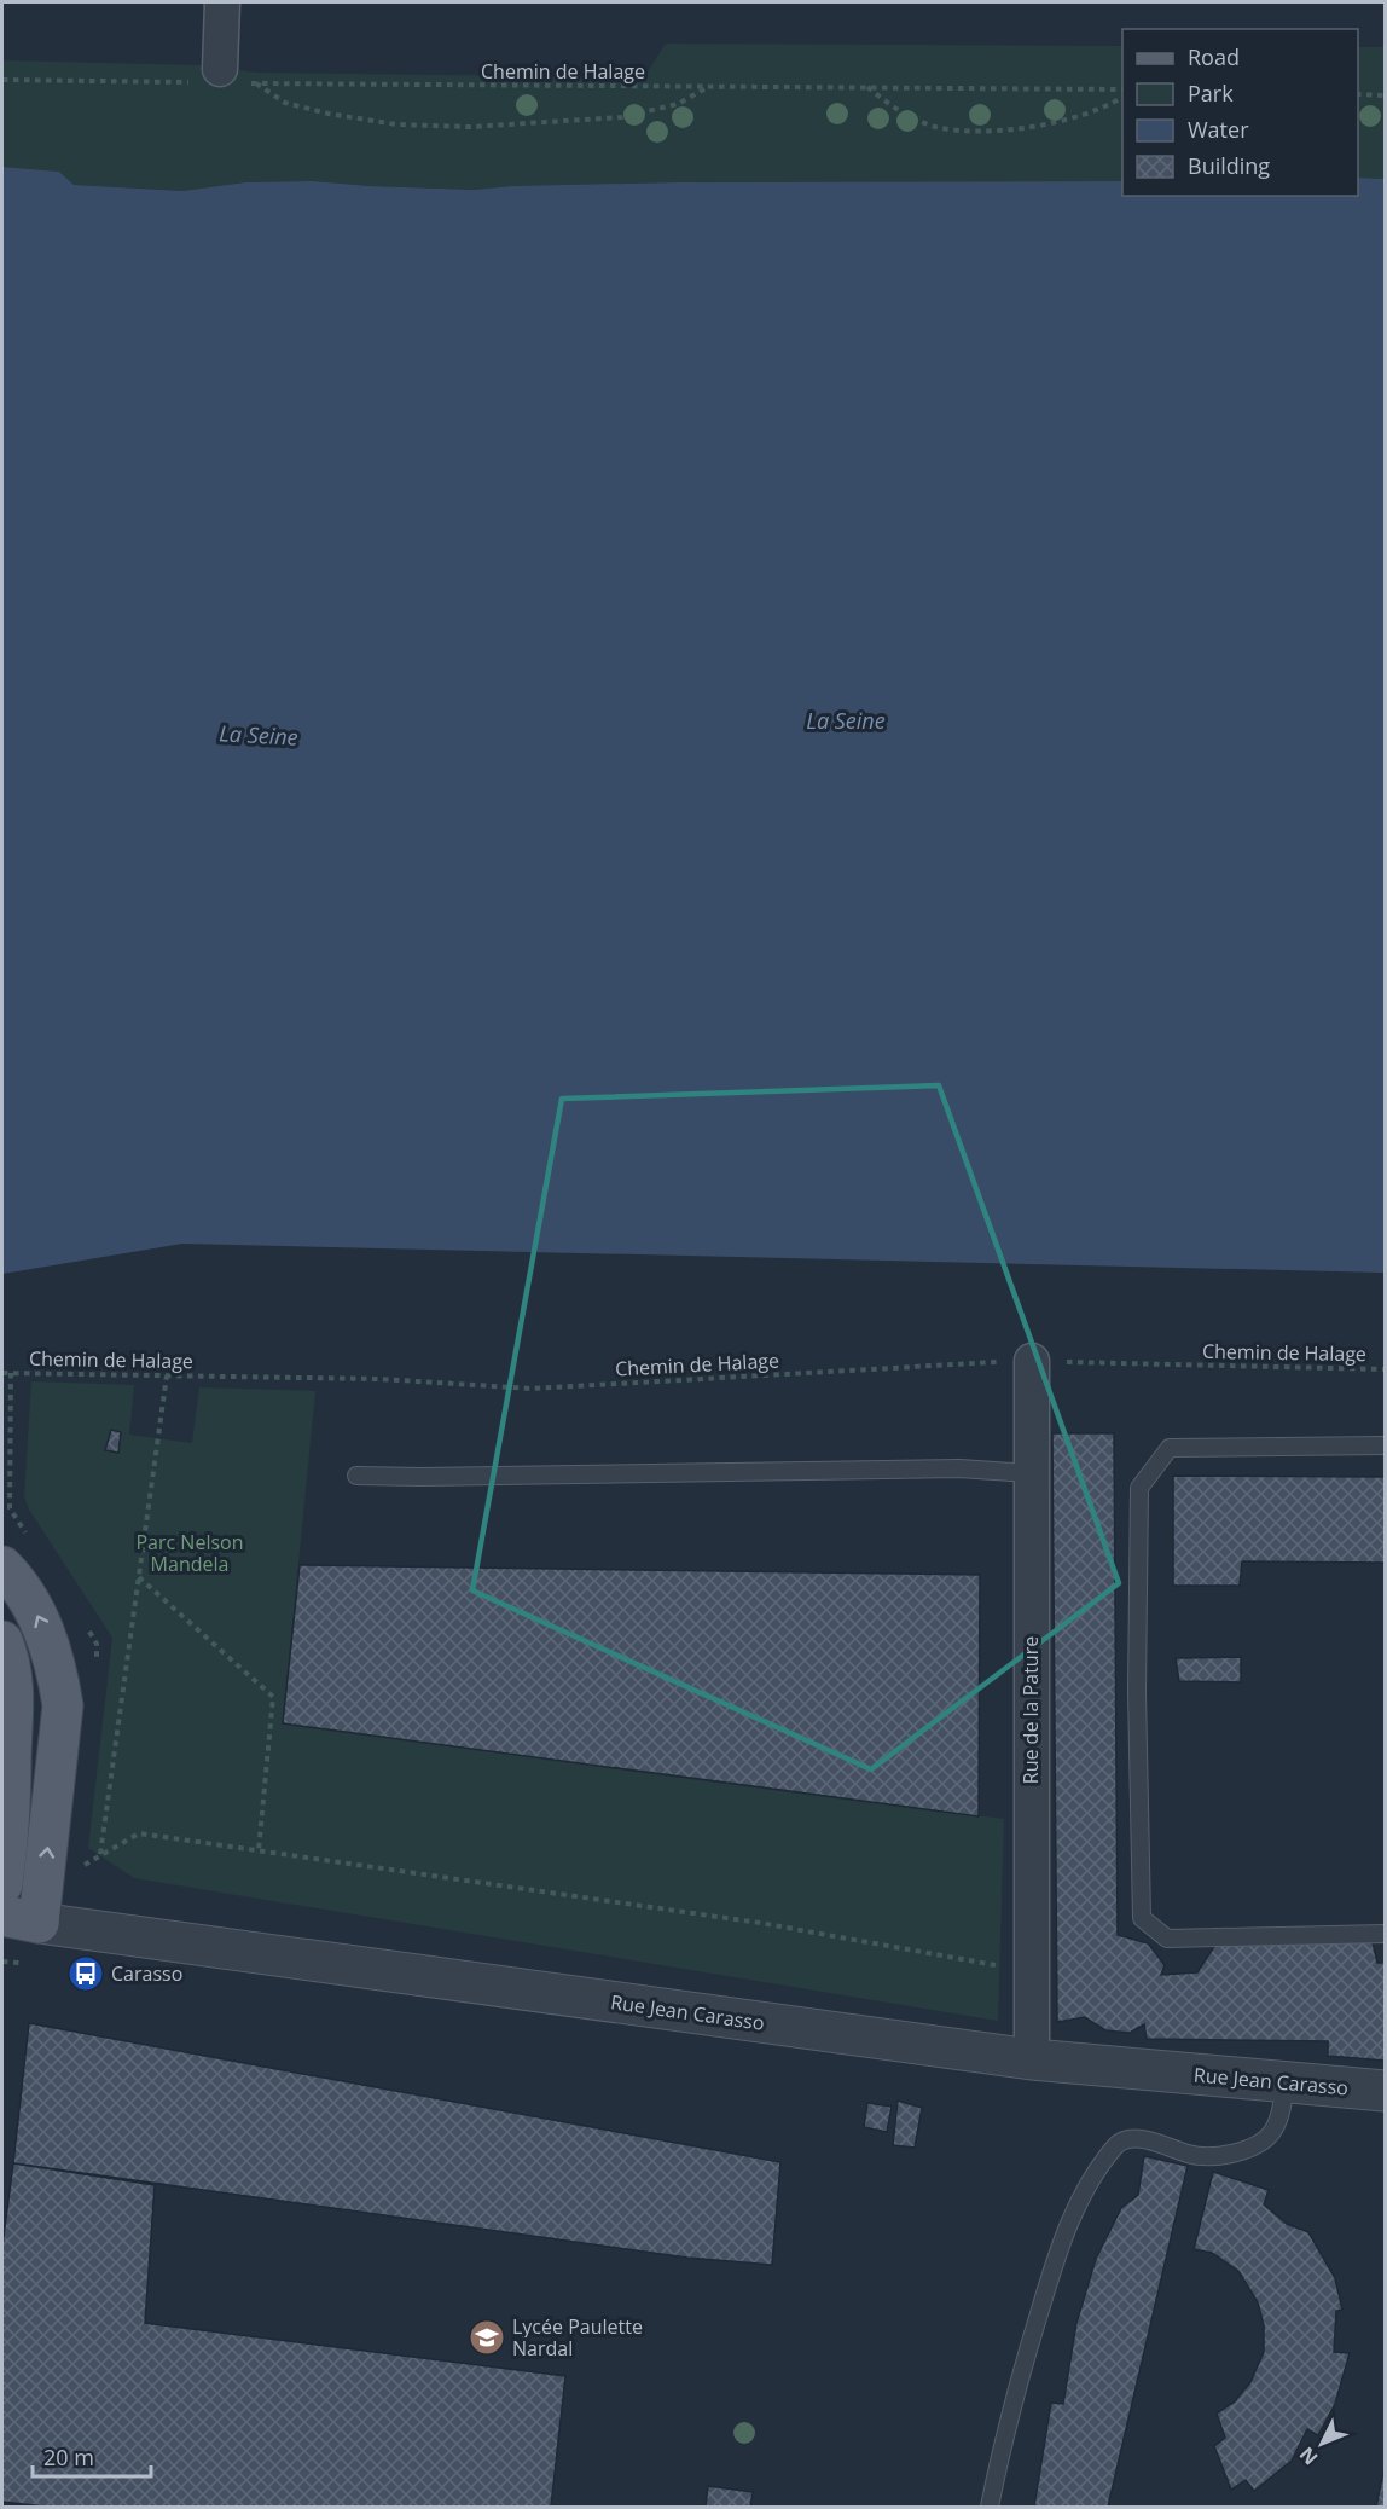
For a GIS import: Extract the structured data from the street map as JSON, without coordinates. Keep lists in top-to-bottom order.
{
  "streets": {
    "street": ["Rue de la Pature", "Rue Jean Carasso"],
    "path": ["Chemin de Halage"]
  },
  "crossings": [
    ["Chemin de Halage", "Rue de la Pature"],
    ["Rue de la Pature", "Rue Jean Carasso"]
  ],
  "water": ["La Seine"],
  "parks": ["Parc Nelson Mandela"],
  "places": {
    "bus stop": ["Carasso"],
    "school or university": ["Lycée Paulette Nardal"]
  },
  "legend": [
    "Road",
    "Park",
    "Water",
    "Building"
  ],
  "scale_bar": "20 m",
  "north": "bottom left"
}
